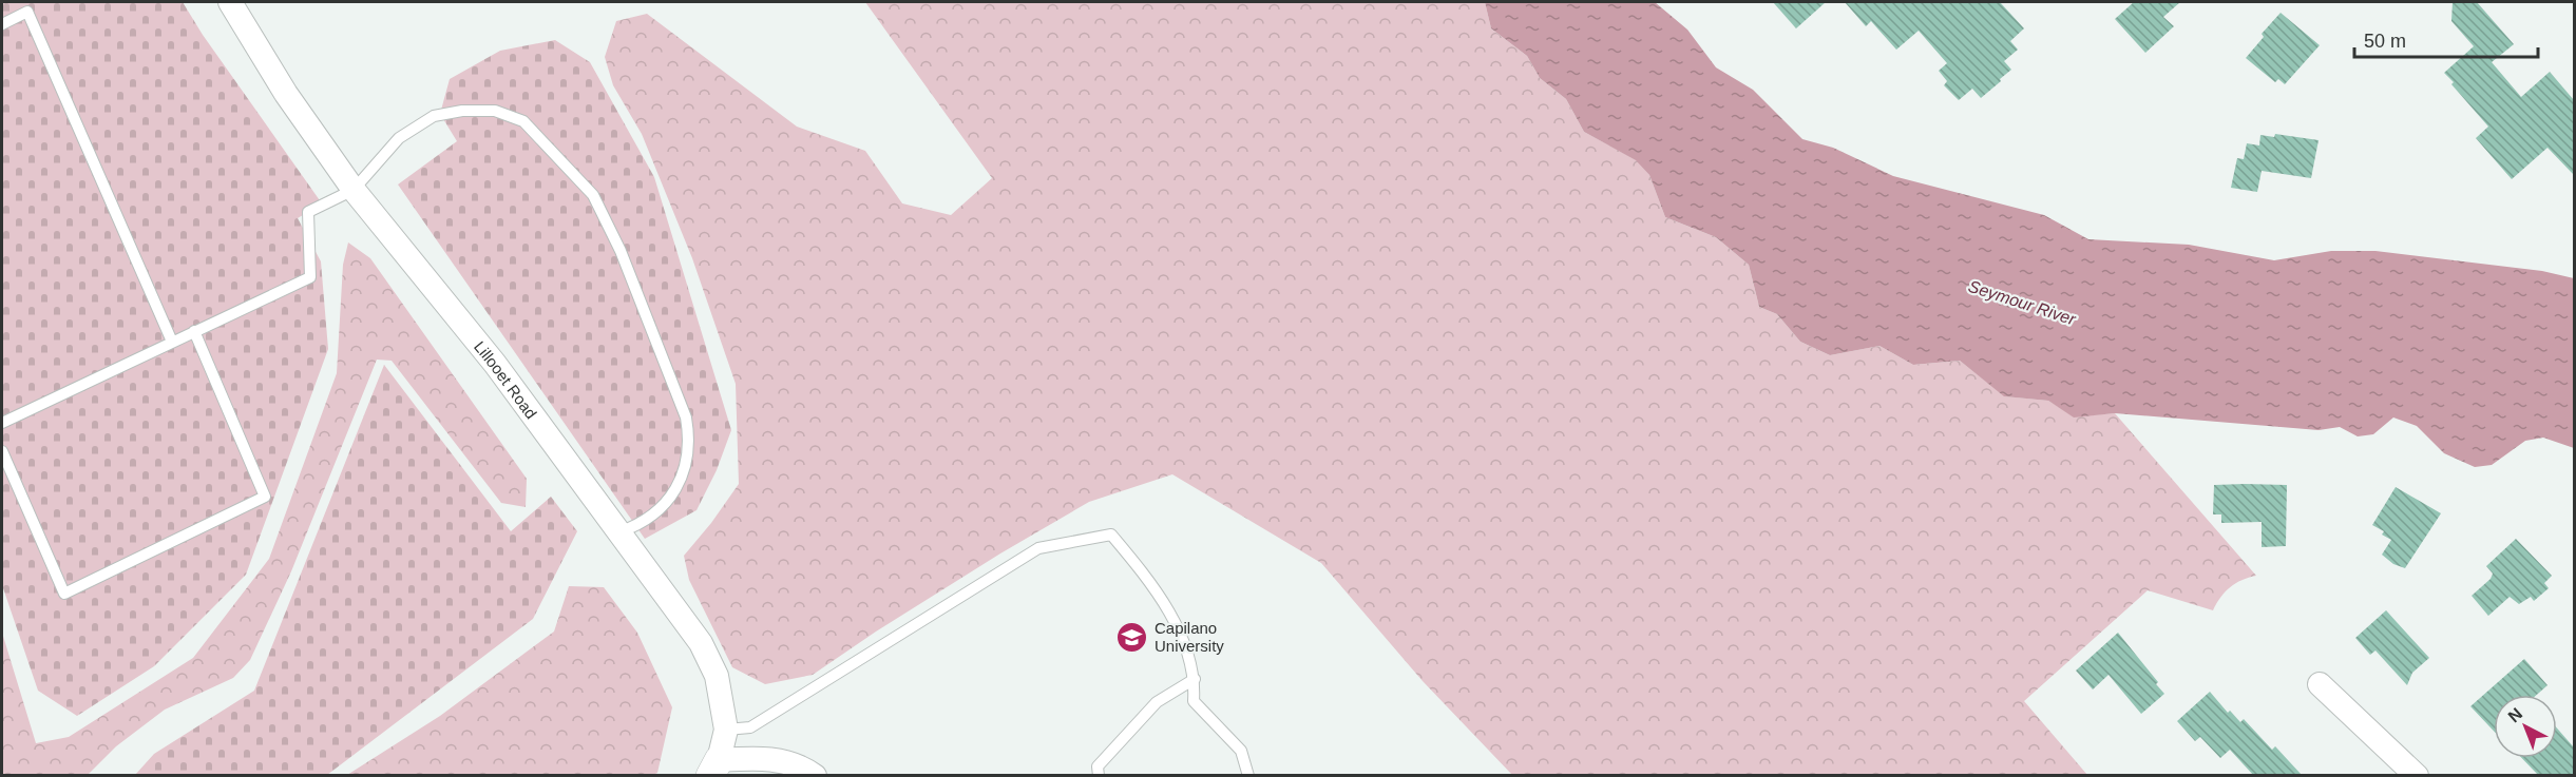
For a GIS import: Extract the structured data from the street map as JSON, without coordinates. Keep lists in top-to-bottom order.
{
  "streets": {
    "street": ["Lillooet Road"]
  },
  "water": ["Seymour River"],
  "places": {
    "school or university": ["Capilano University"]
  },
  "scale_bar": "50 m",
  "north": "top left"
}
